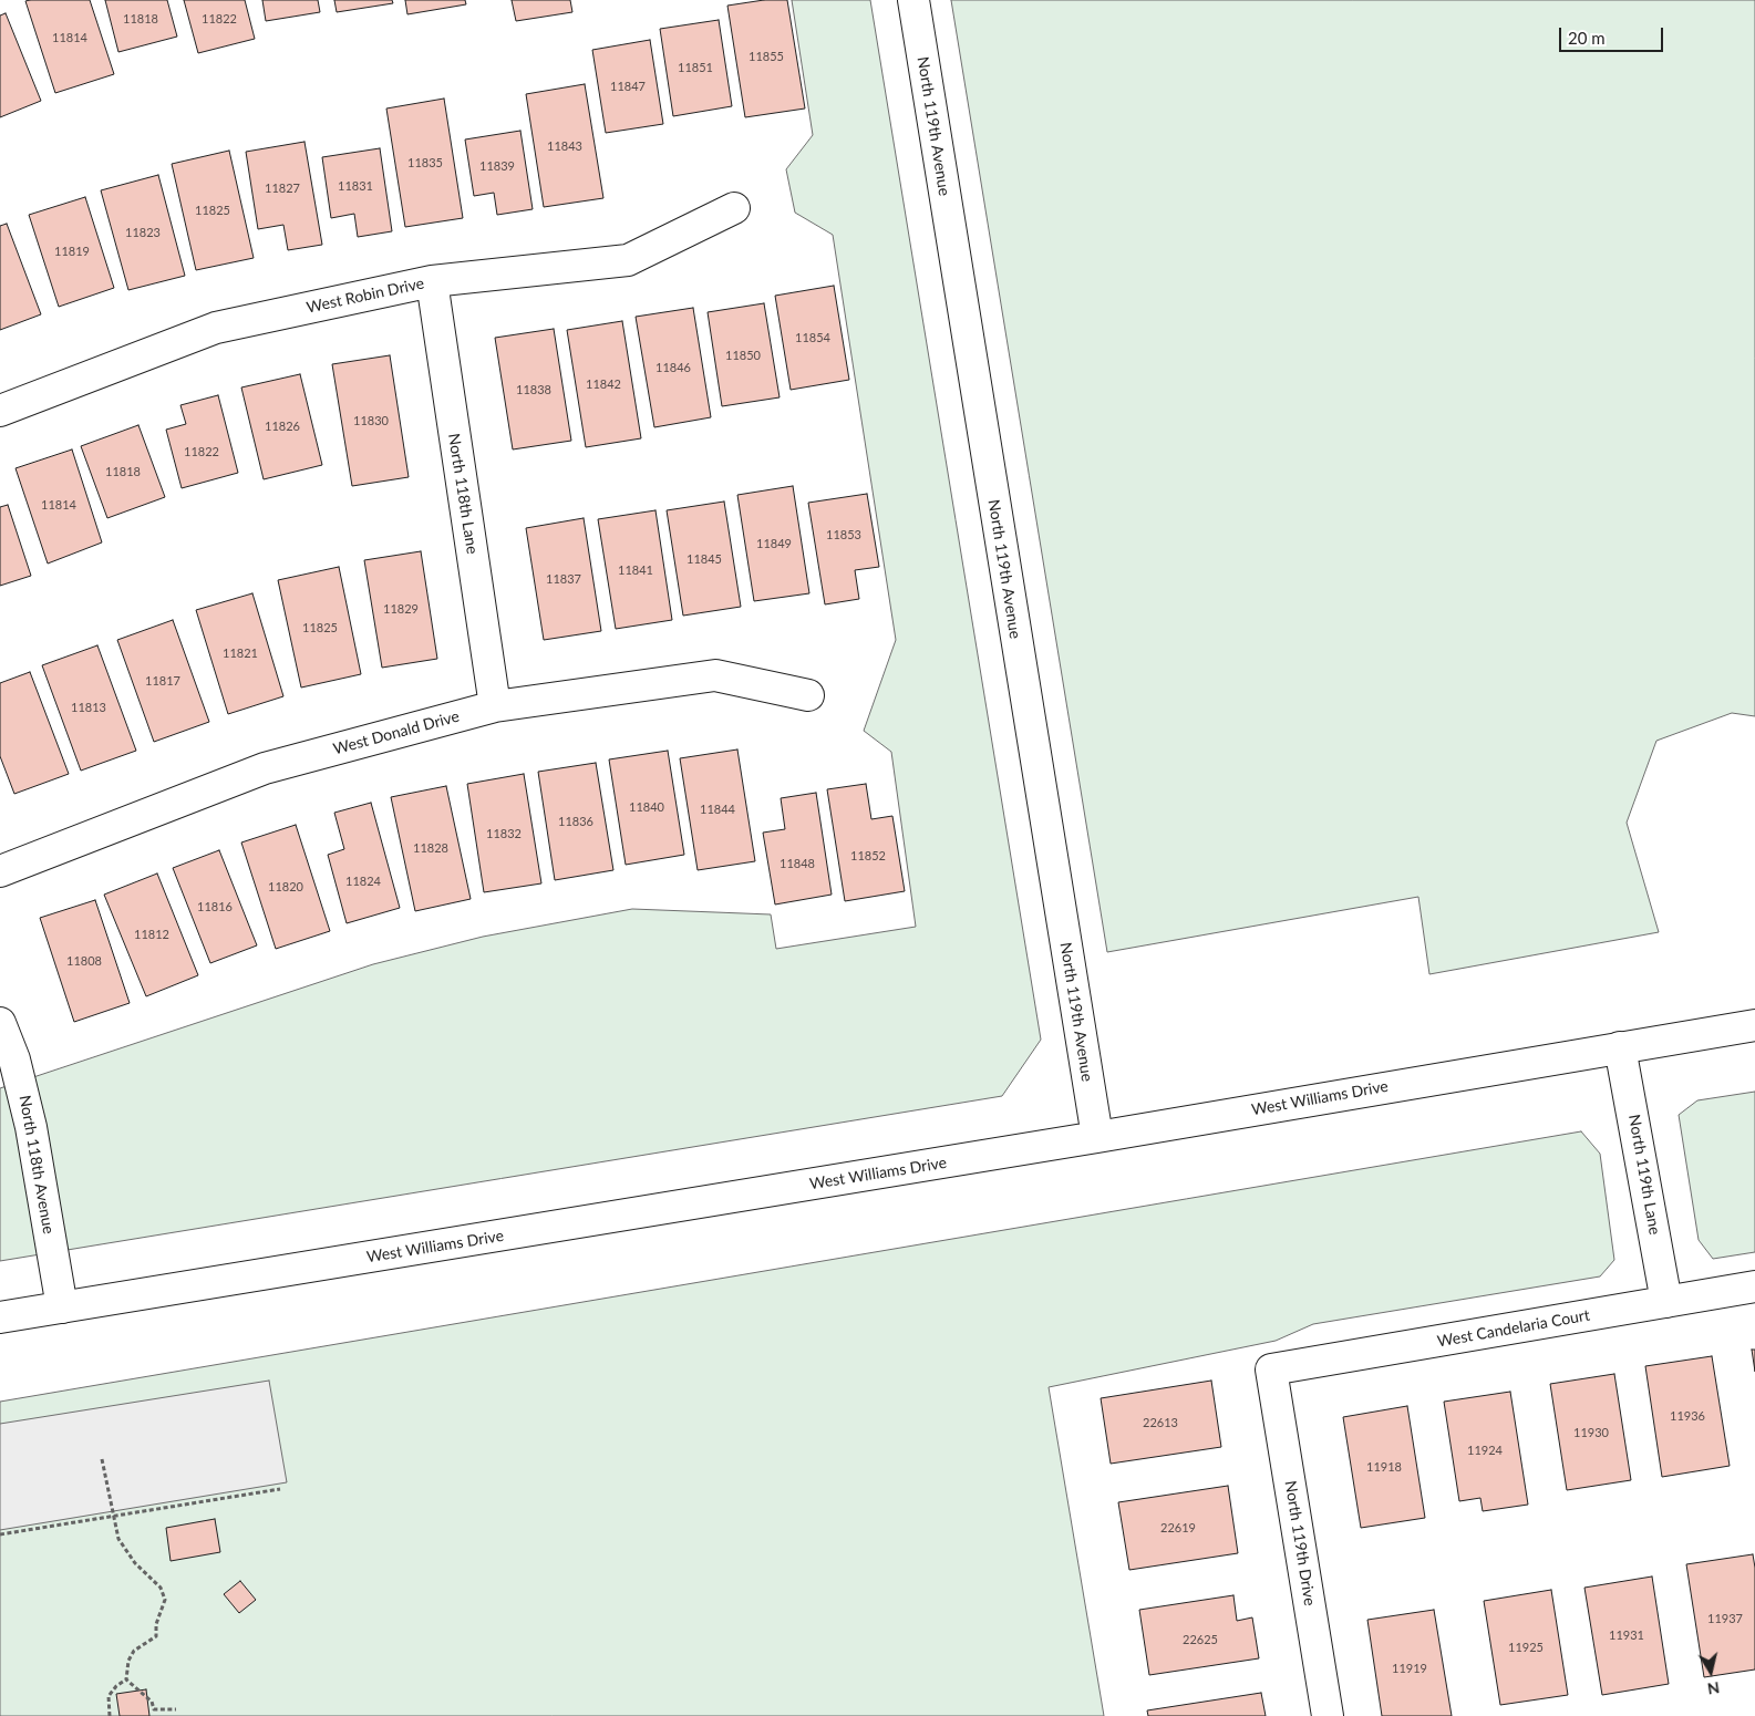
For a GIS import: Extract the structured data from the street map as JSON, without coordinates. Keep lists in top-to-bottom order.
{
  "streets": {
    "street": [
      "North 119th Avenue",
      "West Robin Drive",
      "North 118th Lane",
      "West Donald Drive",
      "West Williams Drive",
      "North 118th Avenue",
      "North 119th Lane",
      "West Candelaria Court",
      "North 119th Drive"
    ]
  },
  "crossings": [
    ["North 119th Avenue", "West Williams Drive"],
    ["West Robin Drive", "North 118th Lane"],
    ["North 118th Lane", "West Donald Drive"],
    ["West Williams Drive", "North 118th Avenue"],
    ["West Williams Drive", "North 119th Lane"],
    ["North 119th Lane", "West Candelaria Court"],
    ["West Candelaria Court", "North 119th Drive"]
  ],
  "house_numbers": [
    "11818",
    "11822",
    "11814",
    "11855",
    "11851",
    "11847",
    "11843",
    "11835",
    "11839",
    "11831",
    "11827",
    "11825",
    "11823",
    "11819",
    "11854",
    "11850",
    "11846",
    "11842",
    "11838",
    "11830",
    "11826",
    "11822",
    "11818",
    "11814",
    "11853",
    "11849",
    "11845",
    "11841",
    "11837",
    "11829",
    "11825",
    "11821",
    "11817",
    "11813",
    "11840",
    "11844",
    "11836",
    "11832",
    "11828",
    "11852",
    "11848",
    "11824",
    "11820",
    "11816",
    "11812",
    "11808",
    "11936",
    "22613",
    "11930",
    "11924",
    "11918",
    "22619",
    "11937",
    "11931",
    "22625",
    "11925",
    "11919"
  ],
  "scale_bar": "20 m",
  "north": "bottom"
}
